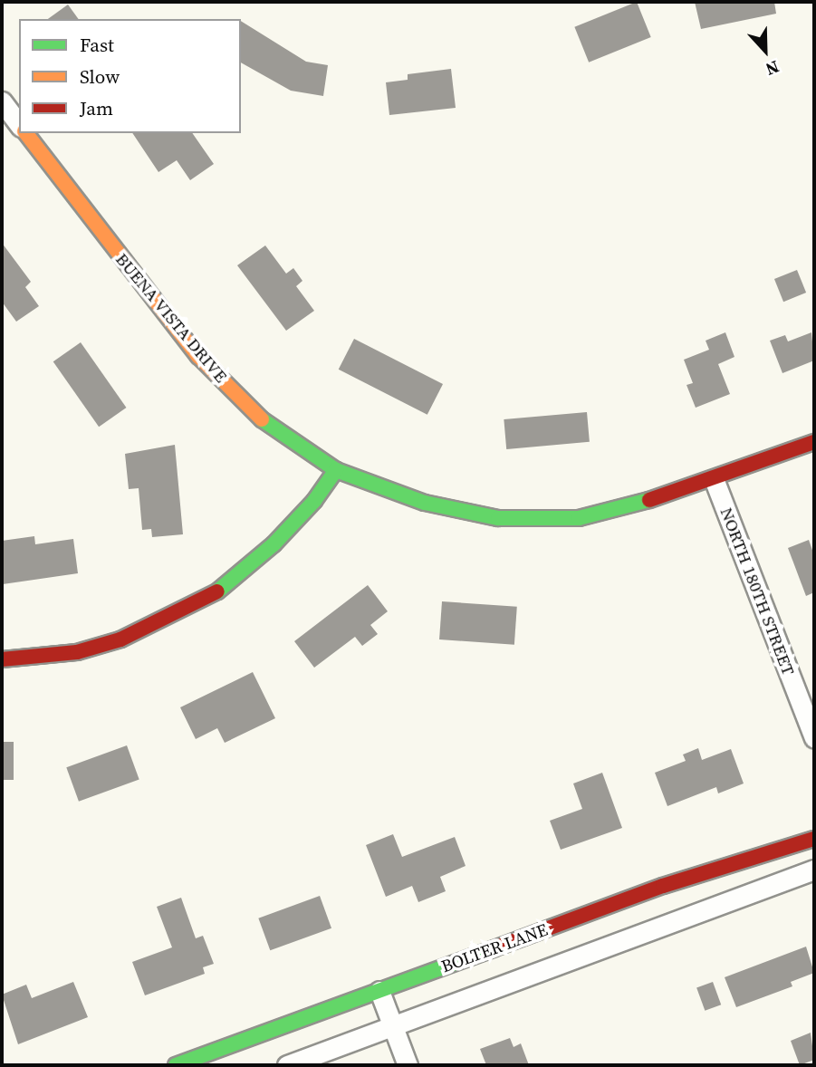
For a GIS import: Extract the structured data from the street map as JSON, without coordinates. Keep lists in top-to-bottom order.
{
  "streets": {
    "street": ["BUENA VISTA DRIVE", "NORTH 180TH STREET", "BOLTER LANE"]
  },
  "crossings": [
    ["BUENA VISTA DRIVE", "NORTH 180TH STREET"]
  ],
  "legend": ["Fast", "Slow", "Jam"],
  "north": "bottom"
}
